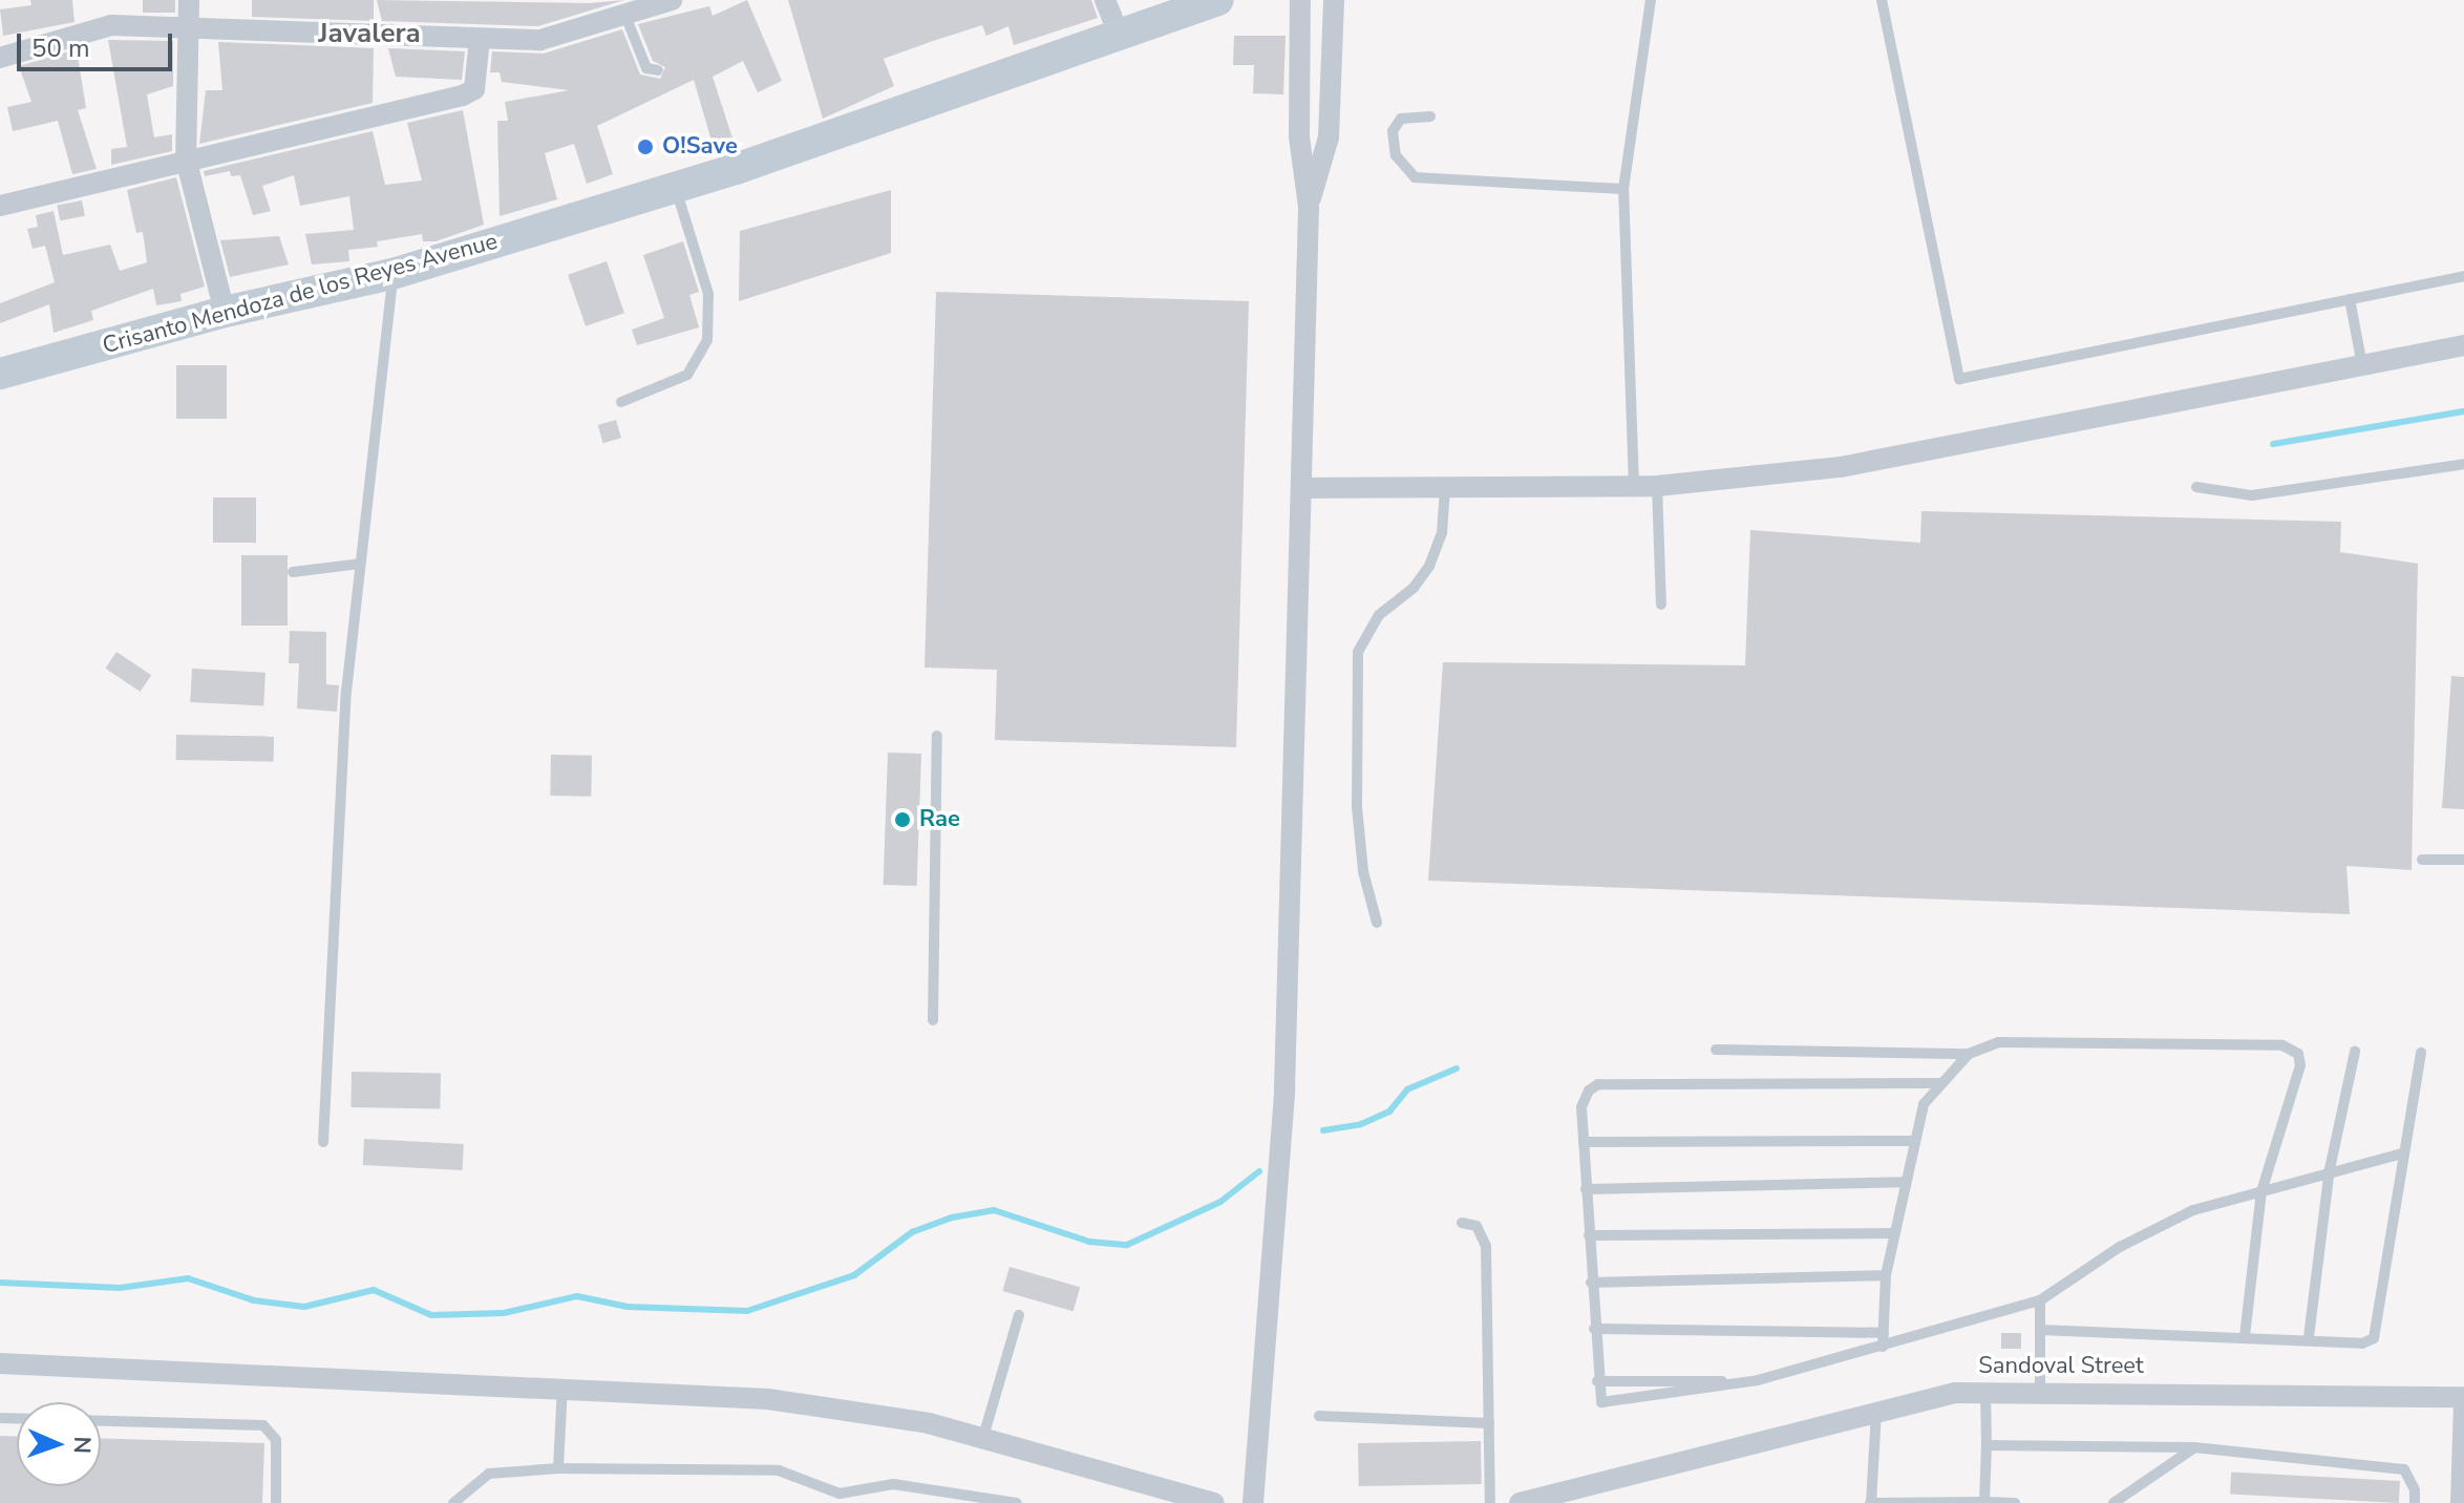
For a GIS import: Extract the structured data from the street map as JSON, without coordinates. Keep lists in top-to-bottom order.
{
  "streets": {
    "main road": ["Crisanto Mendoza de los Reyes Avenue"],
    "street": ["Sandoval Street"]
  },
  "districts": ["Javalera"],
  "places": ["O!Save", "Rae"],
  "scale_bar": "50 m",
  "north": "right"
}
